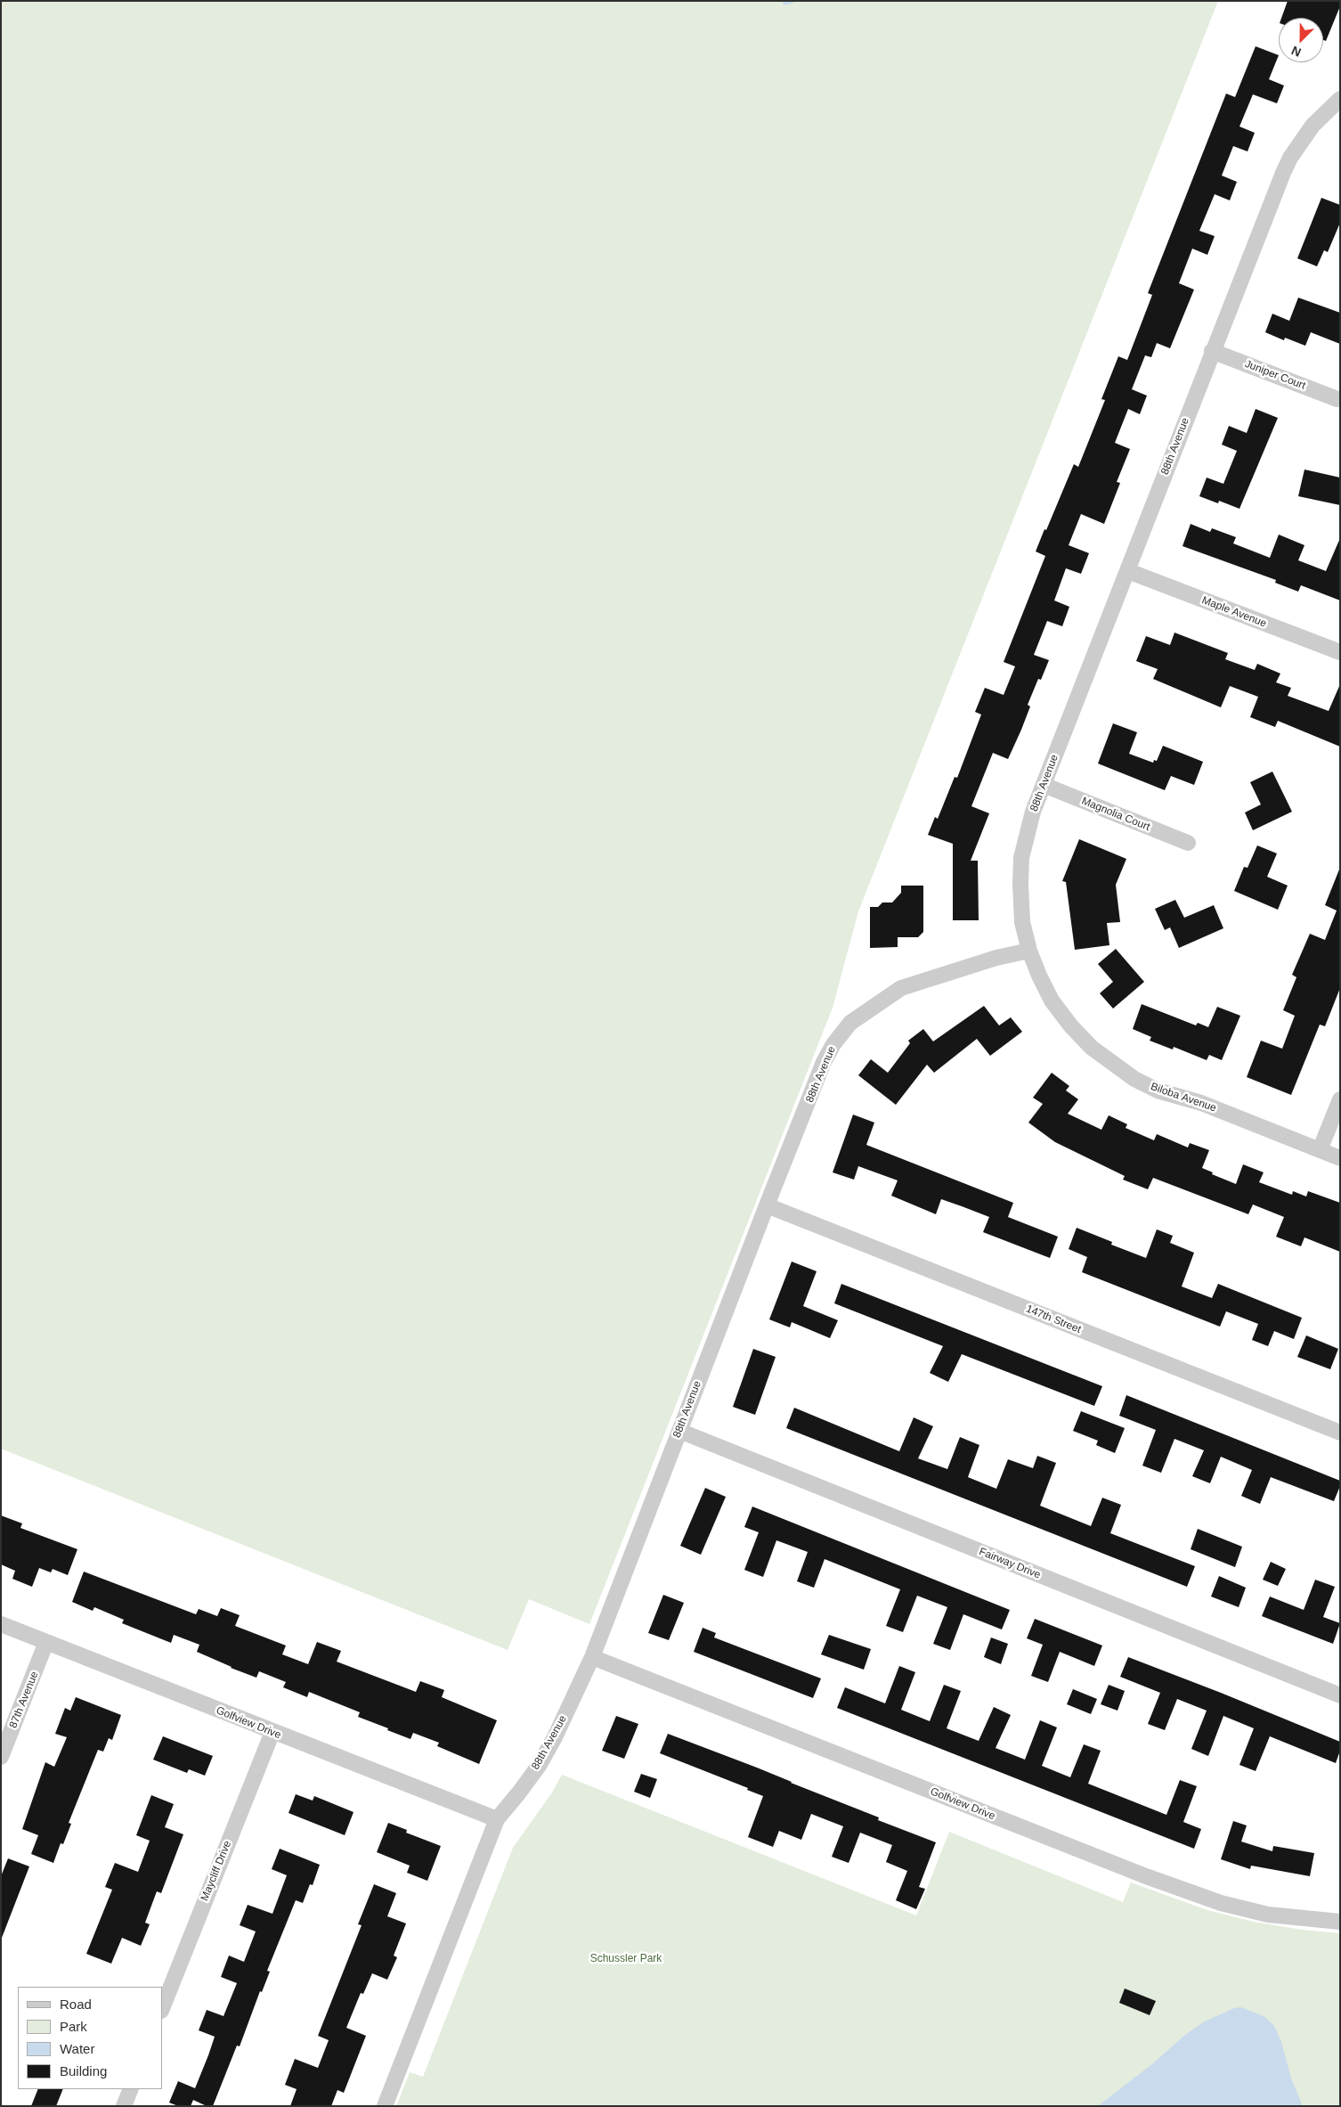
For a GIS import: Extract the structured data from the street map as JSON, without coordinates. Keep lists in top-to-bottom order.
{
  "streets": {
    "street": [
      "Juniper Court",
      "88th Avenue",
      "Maple Avenue",
      "Magnolia Court",
      "Biloba Avenue",
      "147th Street",
      "Fairway Drive",
      "87th Avenue",
      "Golfview Drive",
      "Maycliff Drive"
    ]
  },
  "crossings": [
    ["Juniper Court", "88th Avenue"],
    ["88th Avenue", "Maple Avenue"],
    ["88th Avenue", "Magnolia Court"],
    ["88th Avenue", "Biloba Avenue"],
    ["88th Avenue", "147th Street"],
    ["88th Avenue", "Fairway Drive"],
    ["88th Avenue", "Golfview Drive"],
    ["87th Avenue", "Golfview Drive"],
    ["Golfview Drive", "Maycliff Drive"]
  ],
  "parks": ["Schussler Park"],
  "legend": [
    "Road",
    "Park",
    "Water",
    "Building"
  ],
  "north": "bottom left"
}
